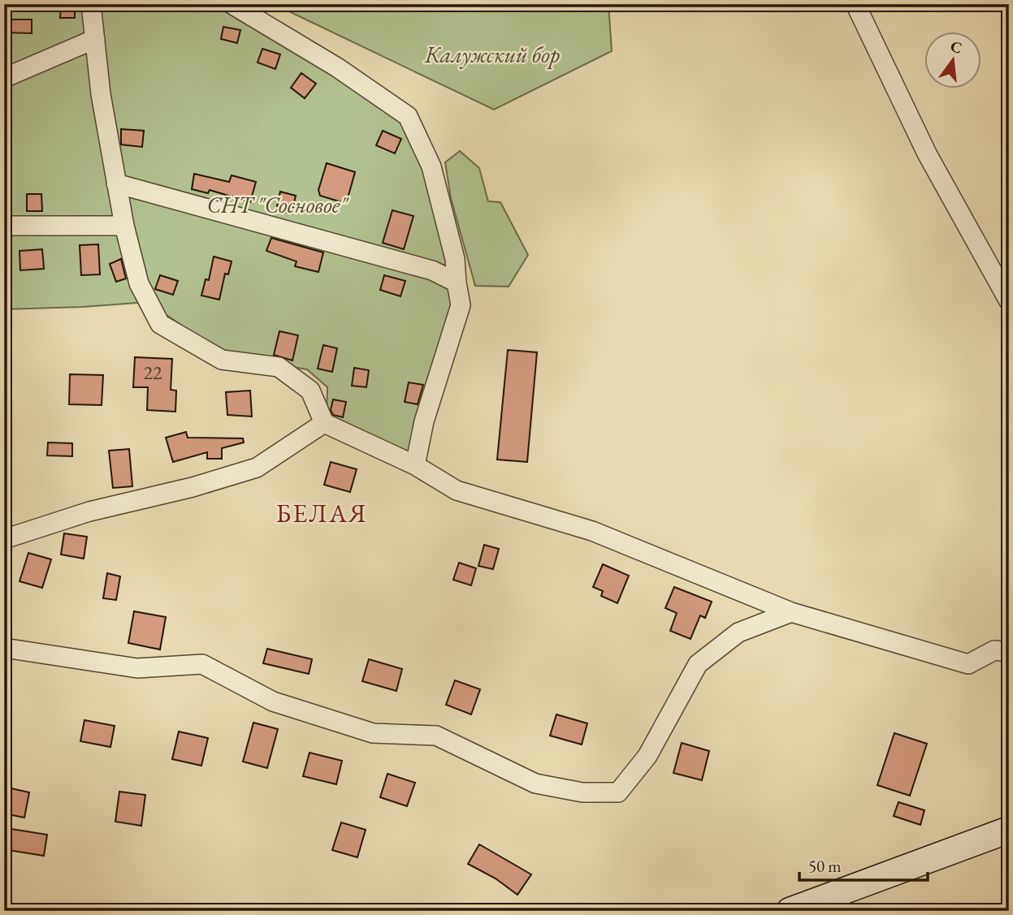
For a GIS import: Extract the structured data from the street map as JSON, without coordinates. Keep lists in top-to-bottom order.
{
  "districts": ["БЕЛАЯ"],
  "parks": ["Калужский бор", "СНТ \"Сосновое\""],
  "house_numbers": ["22"],
  "scale_bar": "50 m",
  "north": "top"
}
